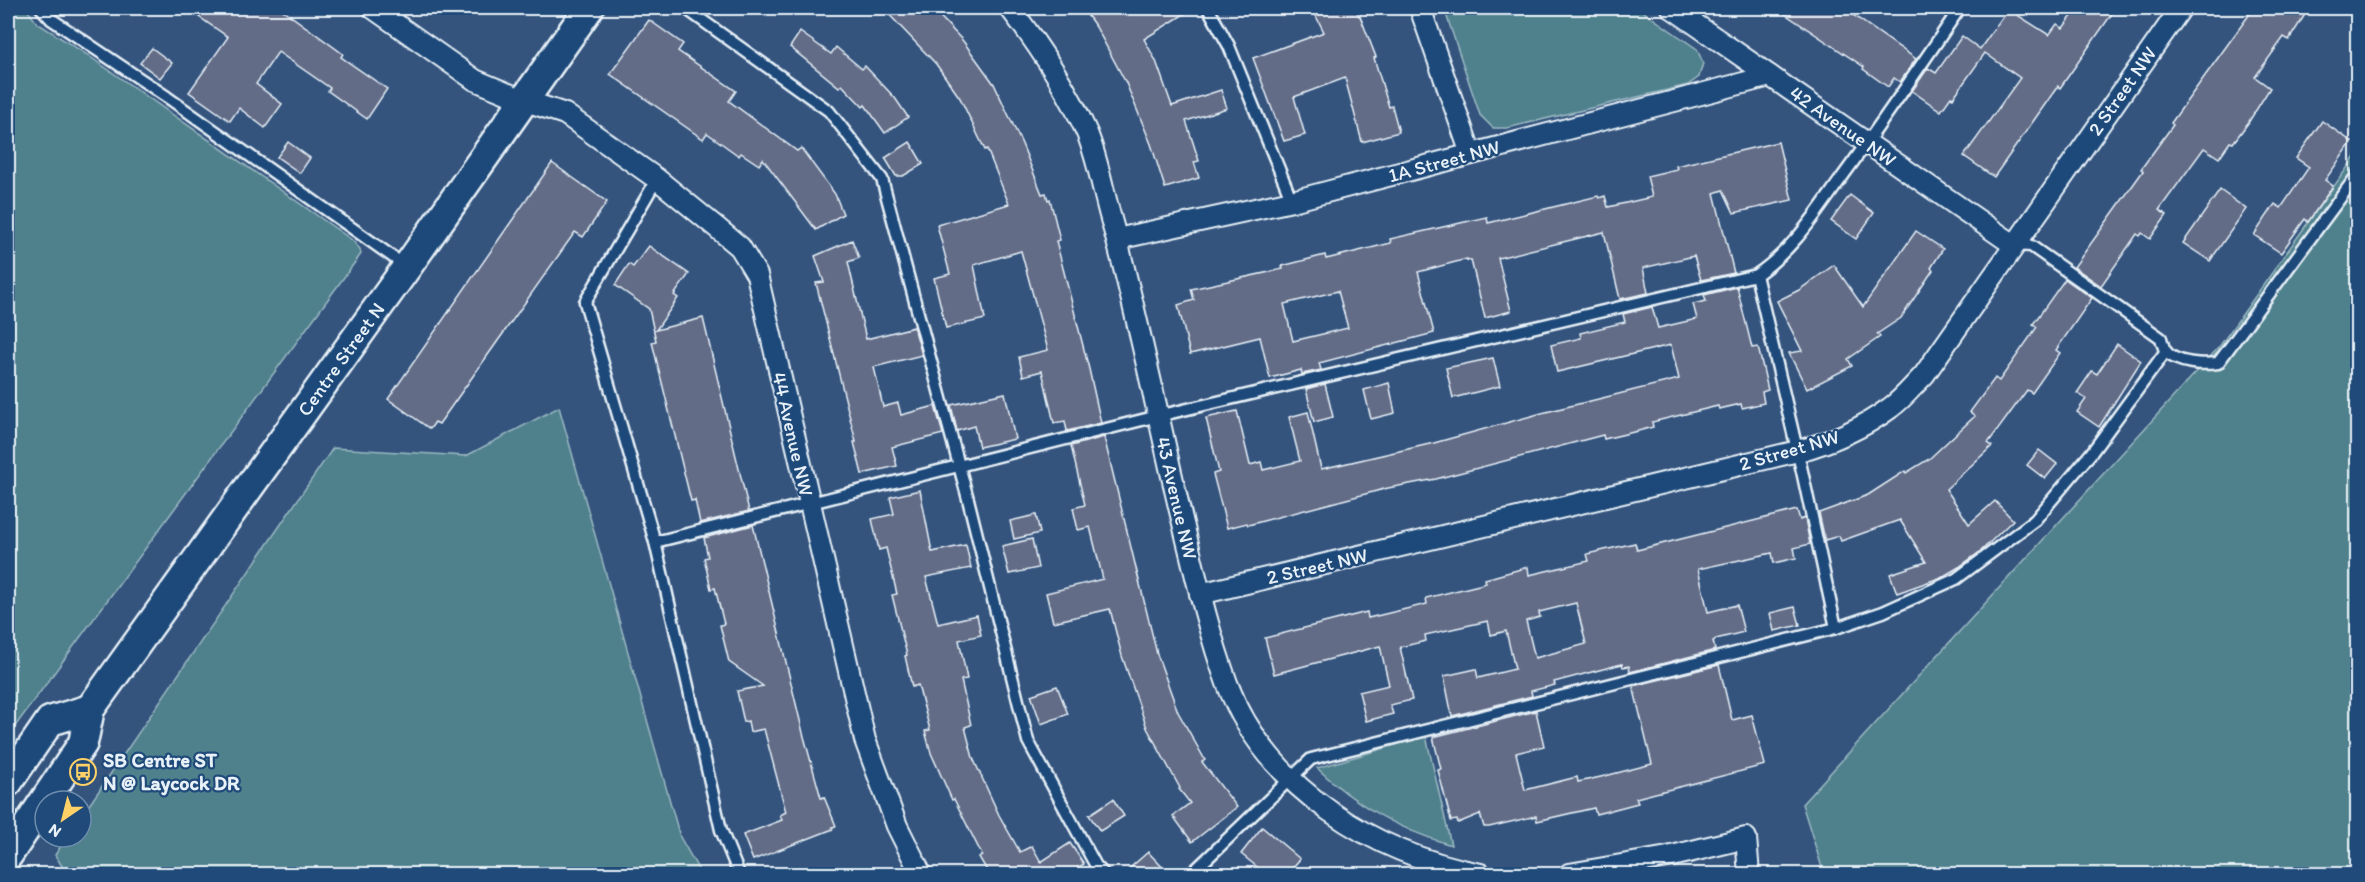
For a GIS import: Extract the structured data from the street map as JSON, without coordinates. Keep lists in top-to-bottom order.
{
  "streets": {
    "main road": ["Centre Street N"],
    "street": [
      "2 Street NW",
      "42 Avenue NW",
      "1A Street NW",
      "44 Avenue NW",
      "43 Avenue NW"
    ]
  },
  "crossings": [
    ["2 Street NW", "42 Avenue NW"],
    ["2 Street NW", "43 Avenue NW"],
    ["42 Avenue NW", "1A Street NW"],
    ["1A Street NW", "43 Avenue NW"],
    ["Centre Street N", "44 Avenue NW"]
  ],
  "places": {
    "bus stop": ["SB Centre ST N @ Laycock DR"]
  },
  "north": "bottom left"
}
